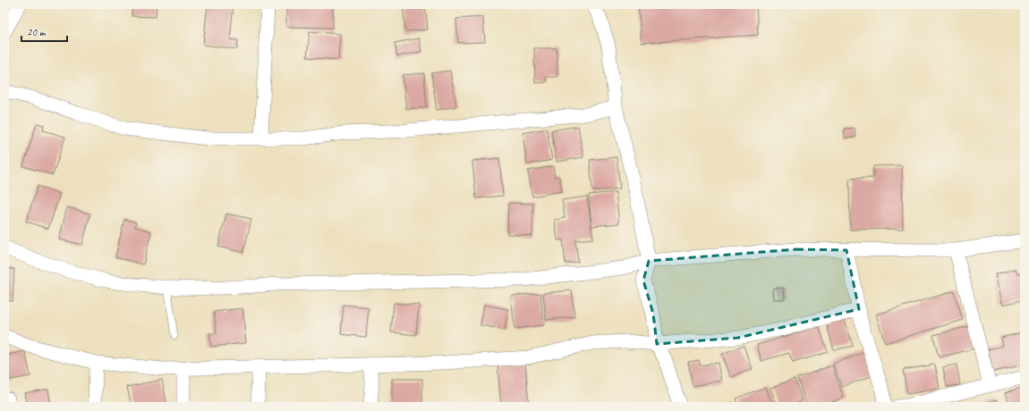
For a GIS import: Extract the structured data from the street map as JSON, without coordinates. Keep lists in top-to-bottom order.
{
  "scale_bar": "20 m"
}
